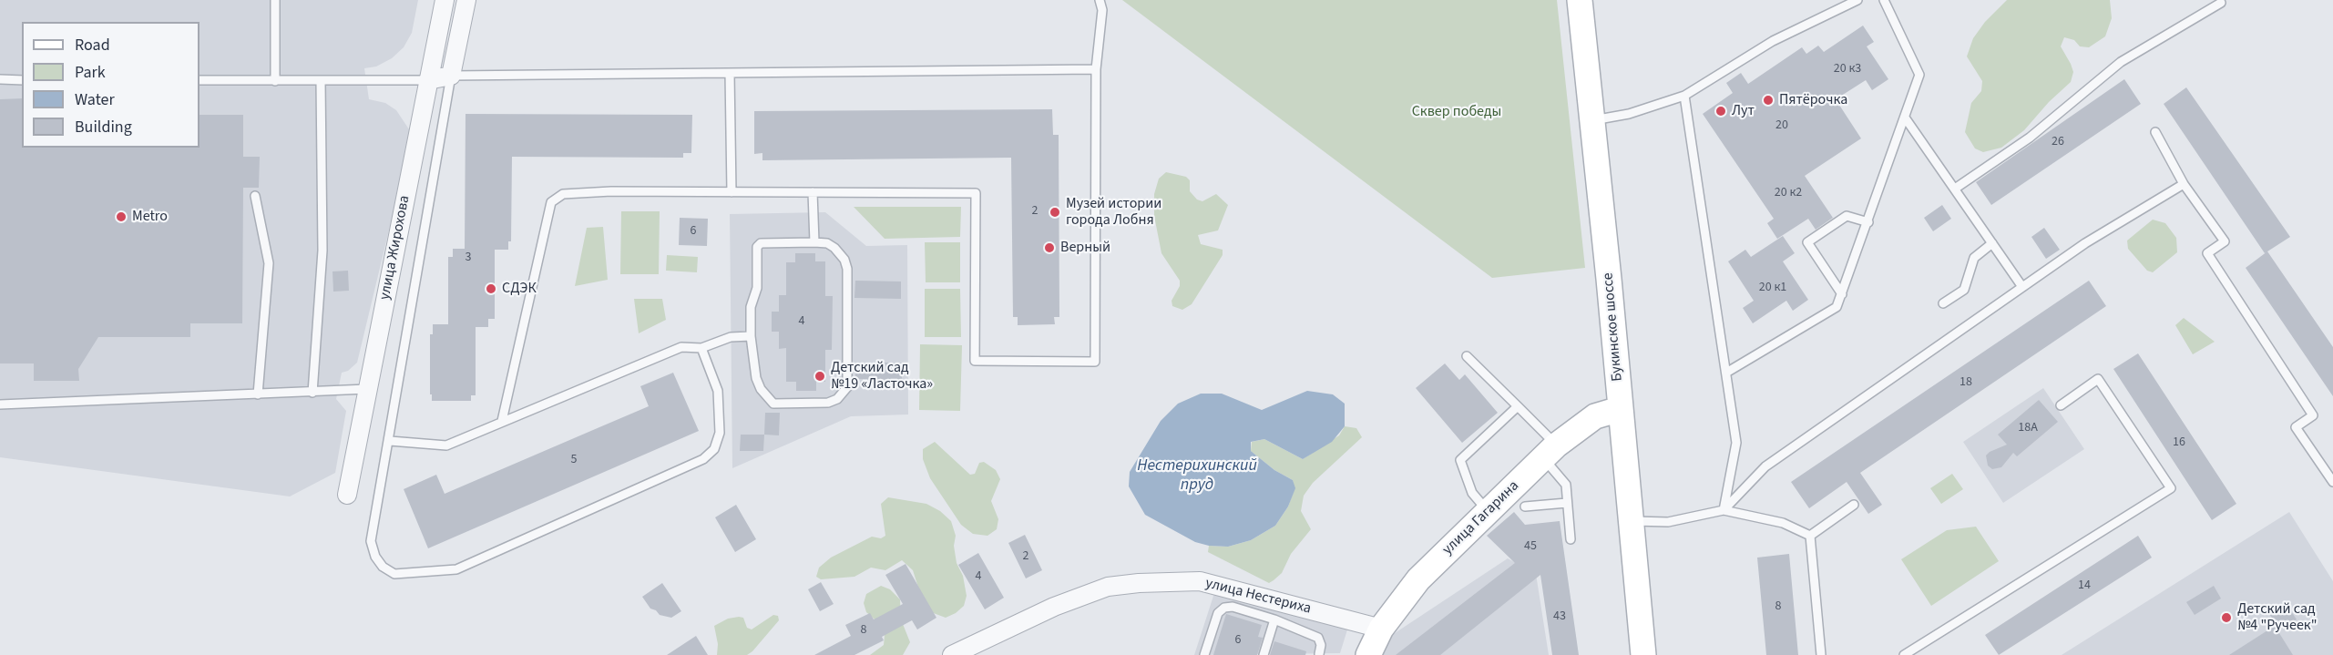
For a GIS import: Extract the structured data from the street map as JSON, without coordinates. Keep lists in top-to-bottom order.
{
  "streets": {
    "main road": ["Букинское шоссе", "улица Гагарина"],
    "street": ["улица Жирохова", "улица Нестериха"]
  },
  "crossings": [
    ["Букинское шоссе", "улица Гагарина"],
    ["улица Гагарина", "улица Нестериха"]
  ],
  "water": ["Нестерихинский пруд"],
  "parks": ["Сквер победы"],
  "places": [
    "Пятёрочка",
    "Лут",
    "Музей истории города Лобня",
    "Metro",
    "Верный",
    "СДЭК",
    "Детский сад №19 «Ласточка»",
    "Детский сад №4 \"Ручеек\""
  ],
  "house_numbers": [
    "20 к3",
    "20",
    "26",
    "20 к2",
    "2",
    "6",
    "3",
    "20 к1",
    "4",
    "18",
    "18А",
    "16",
    "5",
    "45",
    "2",
    "4",
    "14",
    "8",
    "43",
    "8",
    "6"
  ],
  "legend": [
    "Road",
    "Park",
    "Water",
    "Building"
  ]
}
